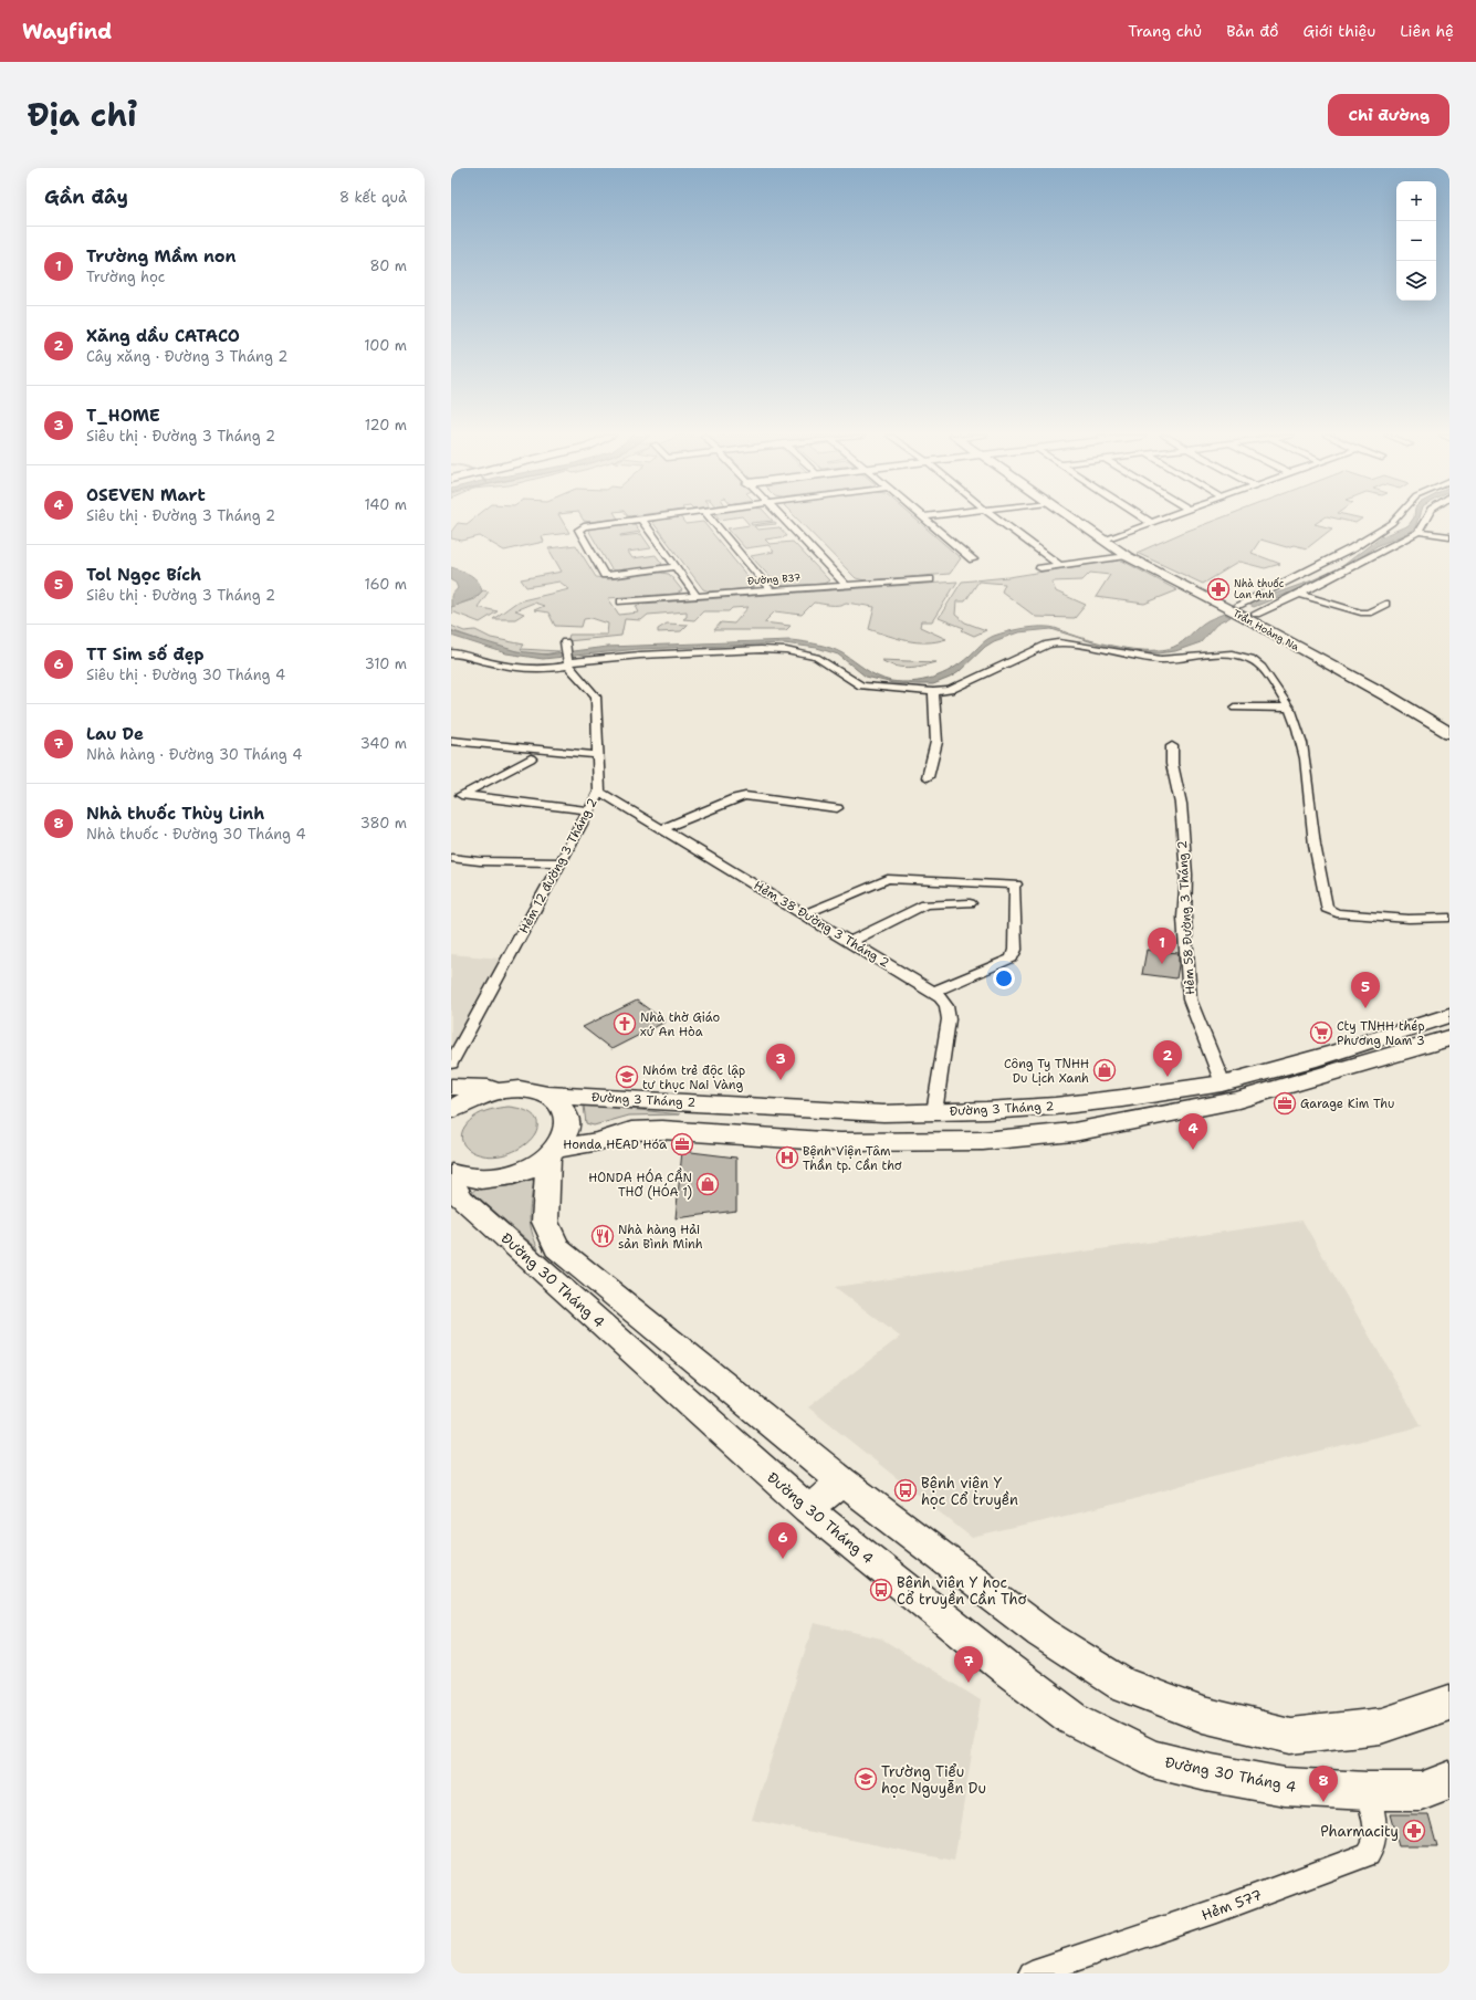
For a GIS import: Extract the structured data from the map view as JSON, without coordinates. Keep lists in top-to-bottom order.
{
  "streets": {
    "highway": ["Đường 3 Tháng 2"],
    "main road": ["Trần Hoàng Na", "Đường 30 Tháng 4"],
    "street": [
      "Đường B37",
      "Hẻm 12 đường 3 Tháng 2",
      "Hẻm 58 Đường 3 Tháng 2",
      "Hẻm 38 Đường 3 Tháng 2",
      "Hẻm 577"
    ]
  },
  "crossings": [
    ["Hẻm 12 đường 3 Tháng 2", "Hẻm 38 Đường 3 Tháng 2"],
    ["Hẻm 58 Đường 3 Tháng 2", "Đường 3 Tháng 2"],
    ["Hẻm 38 Đường 3 Tháng 2", "Đường 3 Tháng 2"],
    ["Đường 30 Tháng 4", "Hẻm 577"]
  ],
  "places": {
    "pharmacy": ["Nhà thuốc Lan Anh", "Pharmacity"],
    "church": ["Nhà thờ Giáo xứ An Hòa"],
    "supermarket": ["Cty TNHH thép Phương Nam 3"],
    "shop": ["Công Ty TNHH Du Lịch Xanh", "HONDA HÓA CẦN THƠ (HÓA 1)"],
    "school or university": ["Nhóm trẻ độc lập tư thục Nai Vàng", "Trường Tiểu học Nguyễn Du"],
    "office": ["Garage Kim Thu", "Honda HEAD Hóa"],
    "hospital": ["Bệnh Viện Tâm Thần tp. Cần thơ"],
    "restaurant": ["Nhà hàng Hải sản Bình Minh"],
    "bus stop": ["Bệnh viện Y học Cổ truyền", "Bệnh viện Y học Cổ truyền Cần Thơ"]
  },
  "page": {
    "header": "Wayfind",
    "nav": [
      "Trang chủ",
      "Bản đồ",
      "Giới thiệu",
      "Liên hệ"
    ],
    "title": "Địa chỉ",
    "buttons": "Chỉ đường",
    "heading": ["Gần đây", "8 kết quả"],
    "map_buttons": ["+", "−"],
    "list": [
      {
        "mark": "1",
        "name": "Trường Mầm non",
        "note": "Trường học",
        "value": "80 m"
      },
      {
        "mark": "2",
        "name": "Xăng dầu CATACO",
        "note": "Cây xăng · Đường 3 Tháng 2",
        "value": "100 m"
      },
      {
        "mark": "3",
        "name": "T_HOME",
        "note": "Siêu thị · Đường 3 Tháng 2",
        "value": "120 m"
      },
      {
        "mark": "4",
        "name": "OSEVEN Mart",
        "note": "Siêu thị · Đường 3 Tháng 2",
        "value": "140 m"
      },
      {
        "mark": "5",
        "name": "Tol Ngọc Bích",
        "note": "Siêu thị · Đường 3 Tháng 2",
        "value": "160 m"
      },
      {
        "mark": "6",
        "name": "TT Sim số đẹp",
        "note": "Siêu thị · Đường 30 Tháng 4",
        "value": "310 m"
      },
      {
        "mark": "7",
        "name": "Lau De",
        "note": "Nhà hàng · Đường 30 Tháng 4",
        "value": "340 m"
      },
      {
        "mark": "8",
        "name": "Nhà thuốc Thùy Linh",
        "note": "Nhà thuốc · Đường 30 Tháng 4",
        "value": "380 m"
      }
    ],
    "pins": [
      "1",
      "5",
      "2",
      "3",
      "4",
      "6",
      "7",
      "8"
    ]
  }
}
